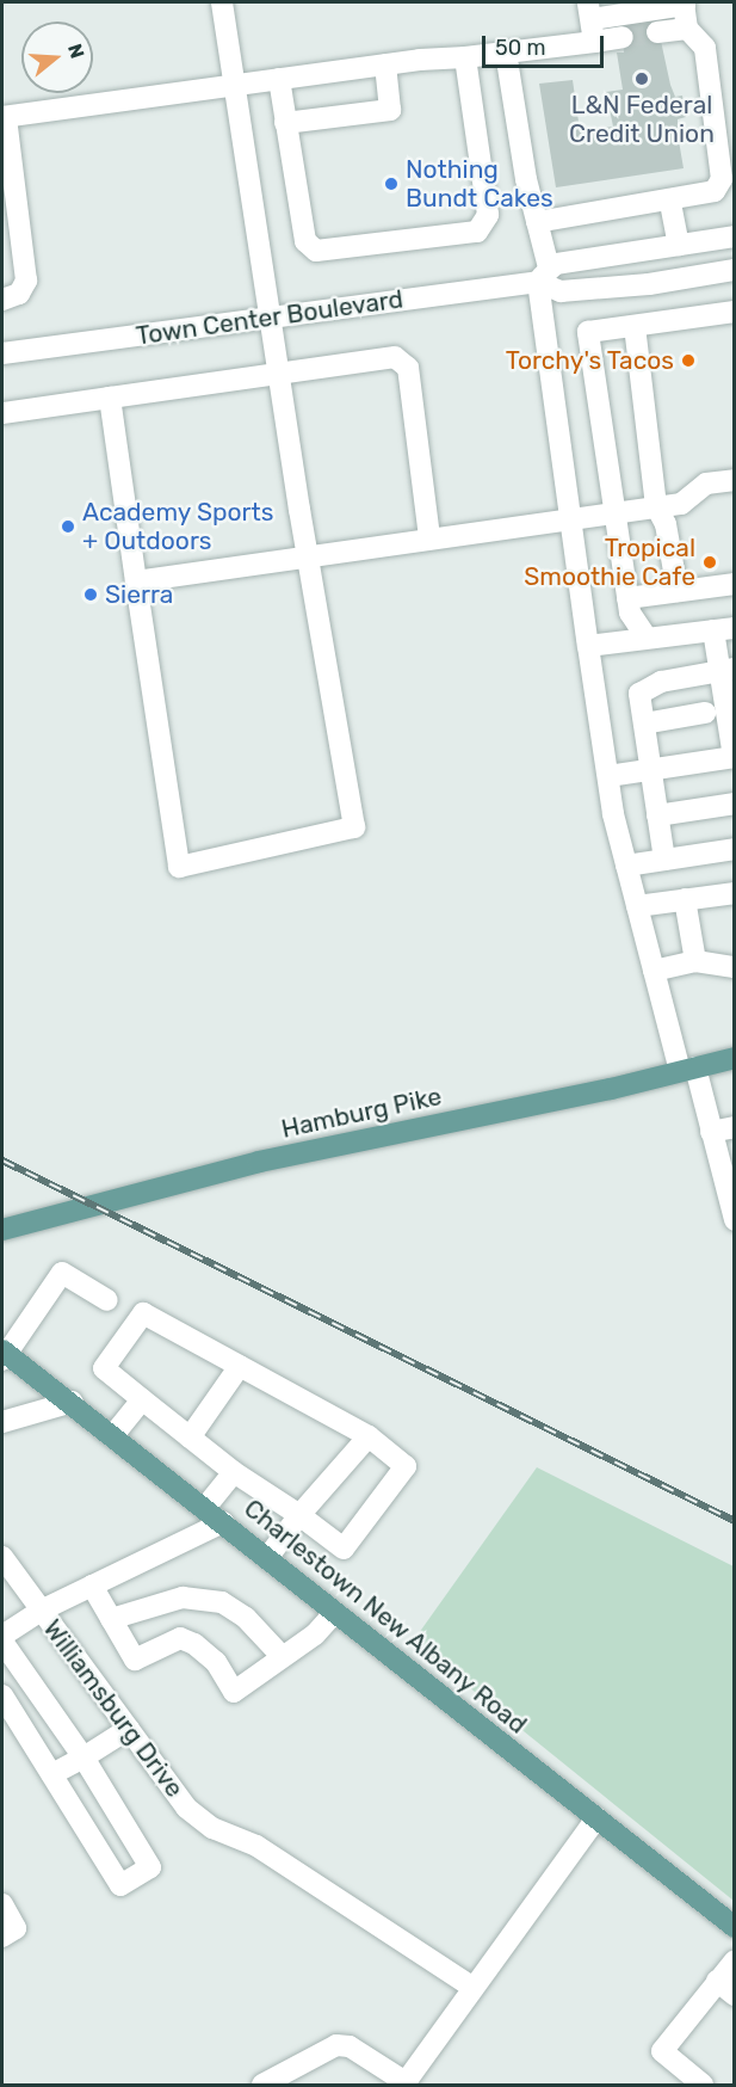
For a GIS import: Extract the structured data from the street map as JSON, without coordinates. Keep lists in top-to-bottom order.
{
  "streets": {
    "main road": ["Hamburg Pike", "Charlestown New Albany Road"],
    "street": ["Town Center Boulevard", "Williamsburg Drive"]
  },
  "crossings": [
    ["Charlestown New Albany Road", "Williamsburg Drive"]
  ],
  "places": [
    "L&N Federal Credit Union",
    "Nothing Bundt Cakes",
    "Torchy's Tacos",
    "Academy Sports + Outdoors",
    "Tropical Smoothie Cafe",
    "Sierra"
  ],
  "scale_bar": "50 m",
  "north": "right"
}
